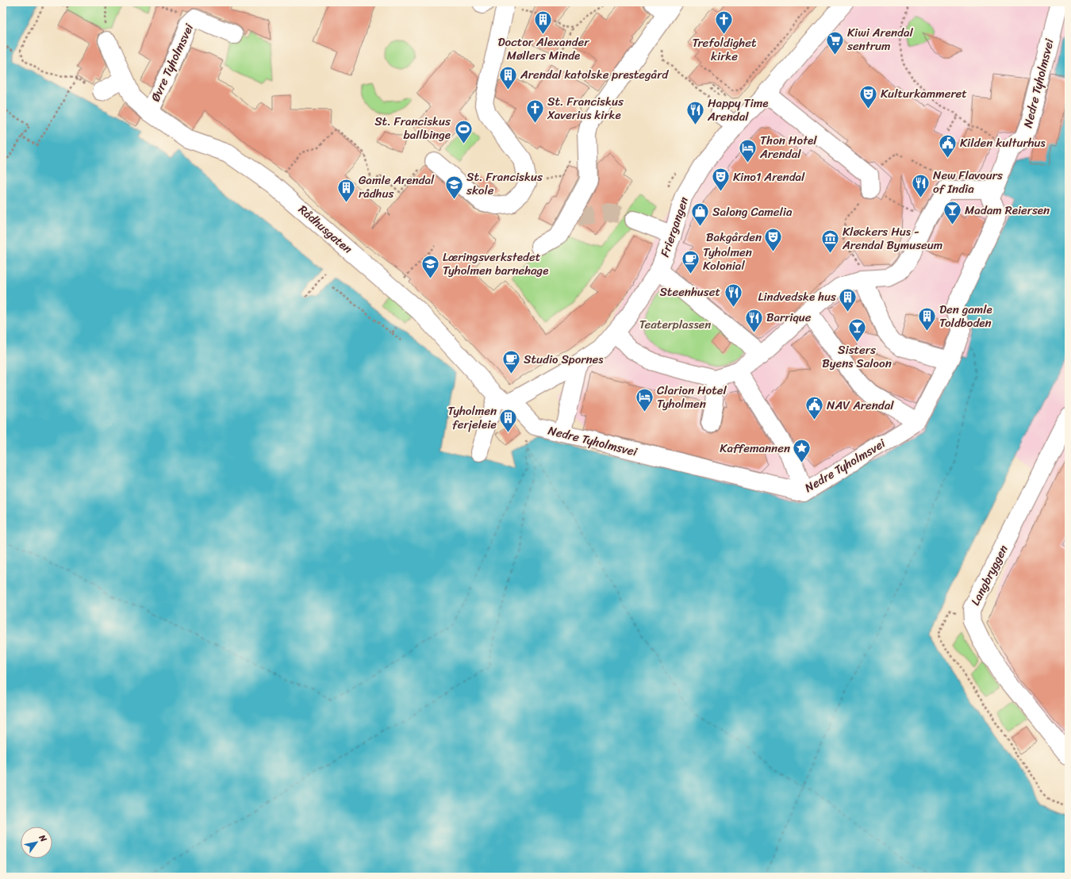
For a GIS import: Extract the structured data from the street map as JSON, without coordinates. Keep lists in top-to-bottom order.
{
  "streets": {
    "street": [
      "Øvre Tyholmsvei",
      "Nedre Tyholmsvei",
      "Friergangen",
      "Rådhusgaten",
      "Langbryggen"
    ]
  },
  "crossings": [
    ["Øvre Tyholmsvei", "Rådhusgaten"],
    ["Nedre Tyholmsvei", "Friergangen"],
    ["Nedre Tyholmsvei", "Rådhusgaten"],
    ["Friergangen", "Rådhusgaten"]
  ],
  "parks": ["Teaterplassen"],
  "places": {
    "building": [
      "Doctor Alexander Møllers Minde",
      "Arendal katolske prestegård",
      "Gamle Arendal rådhus",
      "Lindvedske hus",
      "Den gamle Toldboden",
      "Tyholmen ferjeleie"
    ],
    "church": ["Trefoldighet kirke", "St. Franciskus Xaverius kirke"],
    "supermarket": ["Kiwi Arendal sentrum"],
    "theatre": ["Kulturkammeret", "Kino1 Arendal", "Bakgården"],
    "restaurant": [
      "Happy Time Arendal",
      "New Flavours of India",
      "Steenhuset",
      "Barrique"
    ],
    "sports": ["St. Franciskus ballbinge"],
    "public building": ["Kilden kulturhus", "NAV Arendal"],
    "hotel": ["Thon Hotel Arendal", "Clarion Hotel Tyholmen"],
    "school or university": ["St. Franciskus skole", "Læringsverkstedet Tyholmen barnehage"],
    "bar": ["Madam Reiersen", "Sisters Byens Saloon"],
    "shop": ["Salong Camelia"],
    "museum": ["Kløckers Hus - Arendal Bymuseum"],
    "cafe": ["Tyholmen Kolonial", "Studio Spornes"],
    "place": ["Kaffemannen"]
  },
  "north": "top right"
}
